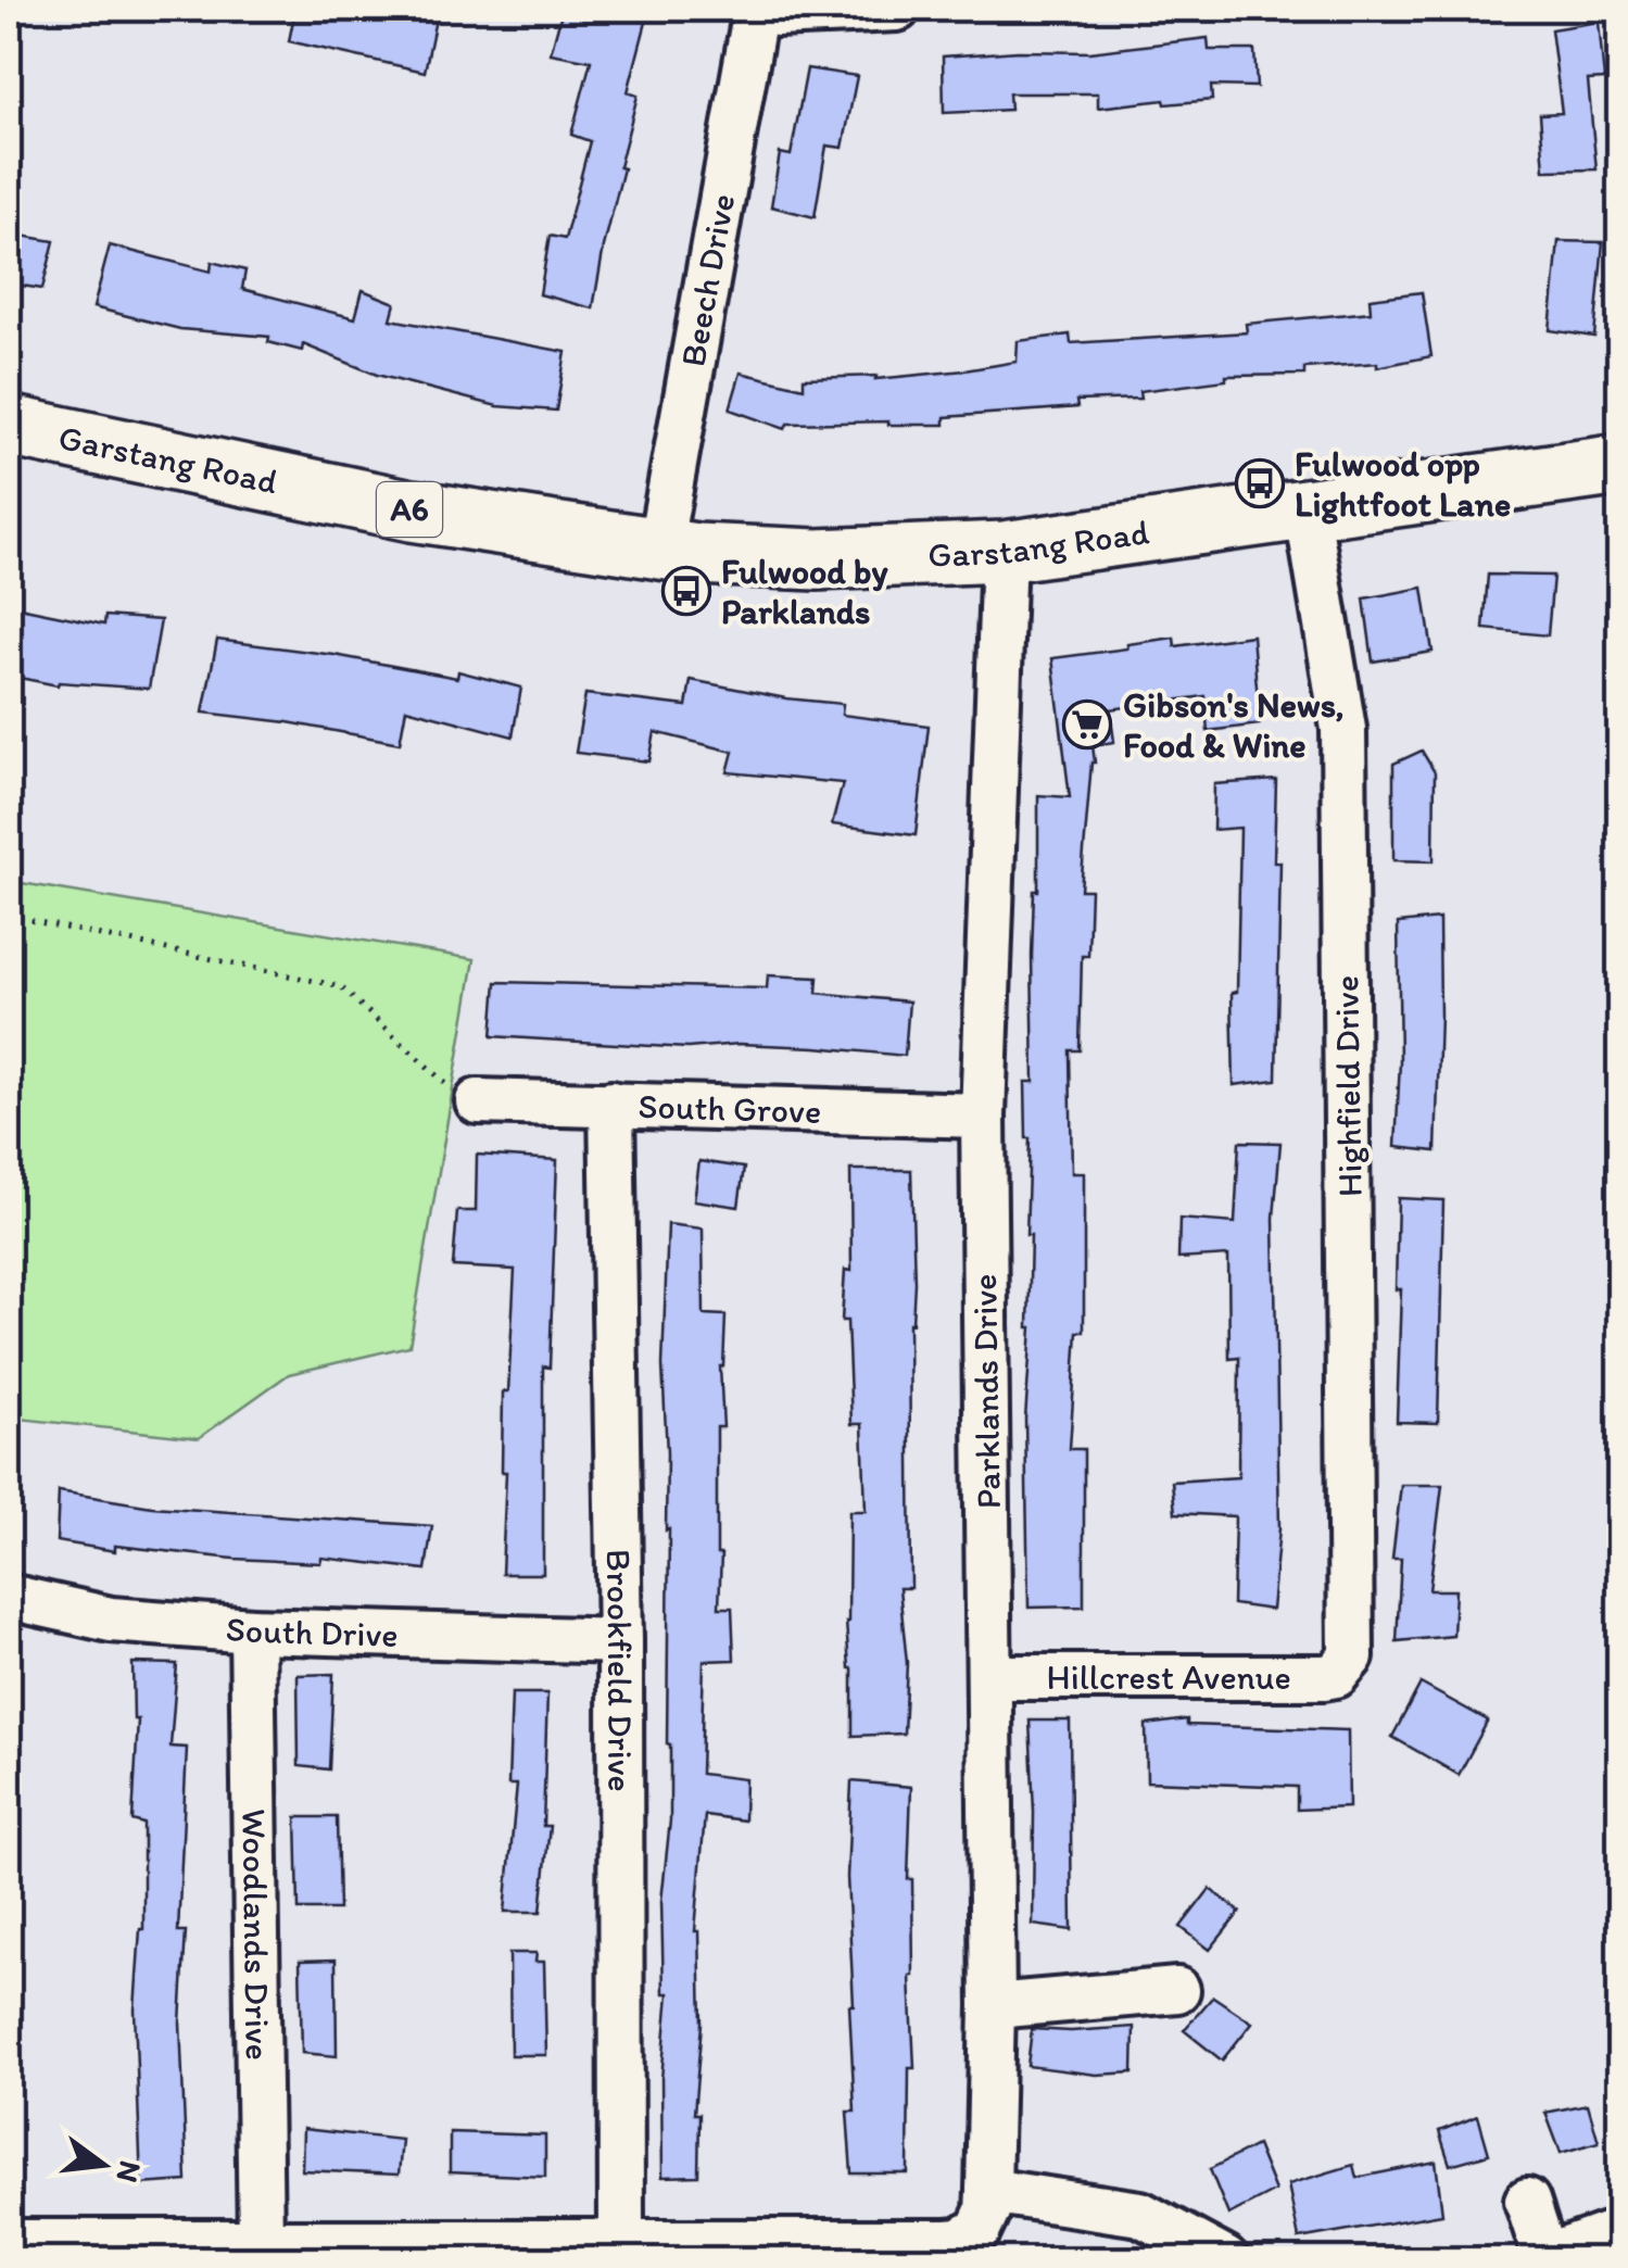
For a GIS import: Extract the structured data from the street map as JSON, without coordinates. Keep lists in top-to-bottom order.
{
  "streets": {
    "highway": ["Garstang Road", "A6"],
    "street": [
      "Beech Drive",
      "Highfield Drive",
      "South Grove",
      "Parklands Drive",
      "South Drive",
      "Brookfield Drive",
      "Hillcrest Avenue",
      "Woodlands Drive"
    ]
  },
  "crossings": [
    ["Beech Drive", "Garstang Road"],
    ["Garstang Road", "Highfield Drive"],
    ["Garstang Road", "Parklands Drive"],
    ["Highfield Drive", "Hillcrest Avenue"],
    ["South Grove", "Parklands Drive"],
    ["South Grove", "Brookfield Drive"],
    ["Parklands Drive", "Hillcrest Avenue"],
    ["South Drive", "Brookfield Drive"],
    ["South Drive", "Woodlands Drive"]
  ],
  "places": {
    "bus stop": ["Fulwood opp Lightfoot Lane", "Fulwood by Parklands"],
    "supermarket": ["Gibson's News, Food & Wine"]
  },
  "north": "right"
}
